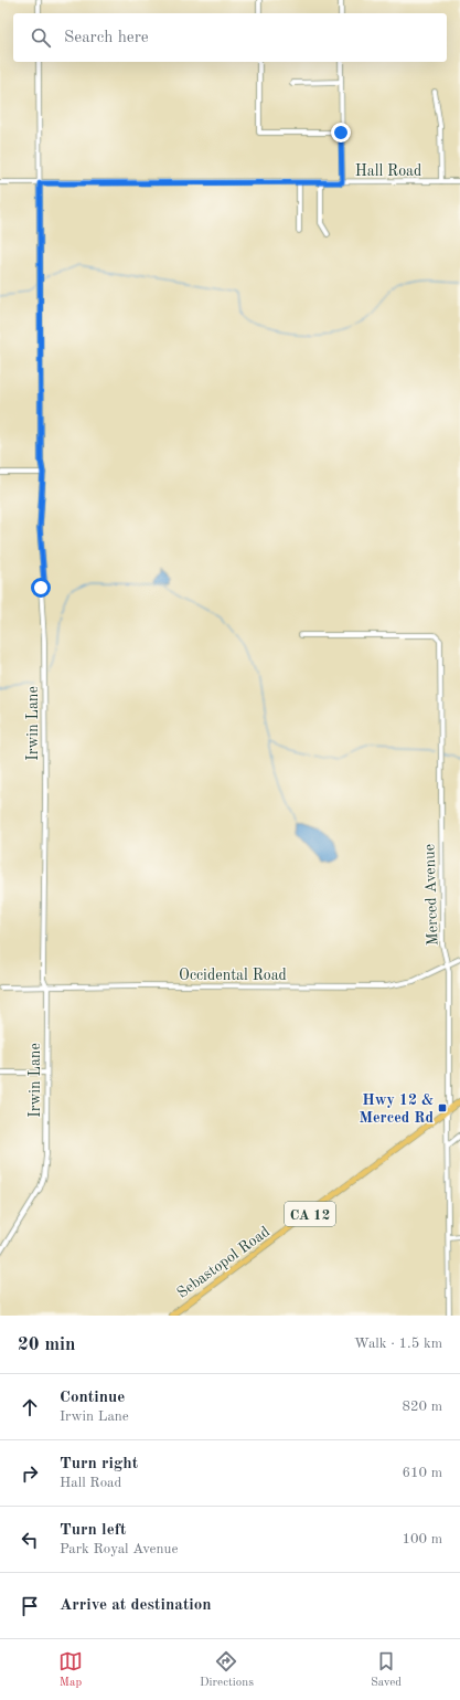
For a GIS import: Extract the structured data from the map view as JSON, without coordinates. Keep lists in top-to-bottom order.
{
  "streets": {
    "main road": ["CA 12", "Sebastopol Road"],
    "street": [
      "Hall Road",
      "Irwin Lane",
      "Merced Avenue",
      "Occidental Road"
    ]
  },
  "crossings": [
    ["Hall Road", "Irwin Lane"],
    ["Irwin Lane", "Occidental Road"],
    ["Merced Avenue", "Occidental Road"],
    ["Merced Avenue", "Sebastopol Road"]
  ],
  "places": {
    "transit": ["Hwy 12 & Merced Rd"]
  },
  "page": {
    "search": "Search here",
    "heading": ["20 min", "Walk · 1.5 km"],
    "list": [
      ["Continue", "Irwin Lane", "820 m"],
      ["Turn right", "Hall Road", "610 m"],
      ["Turn left", "Park Royal Avenue", "100 m"],
      "Arrive at destination"
    ],
    "nav": ["Map", "Directions", "Saved"]
  }
}
